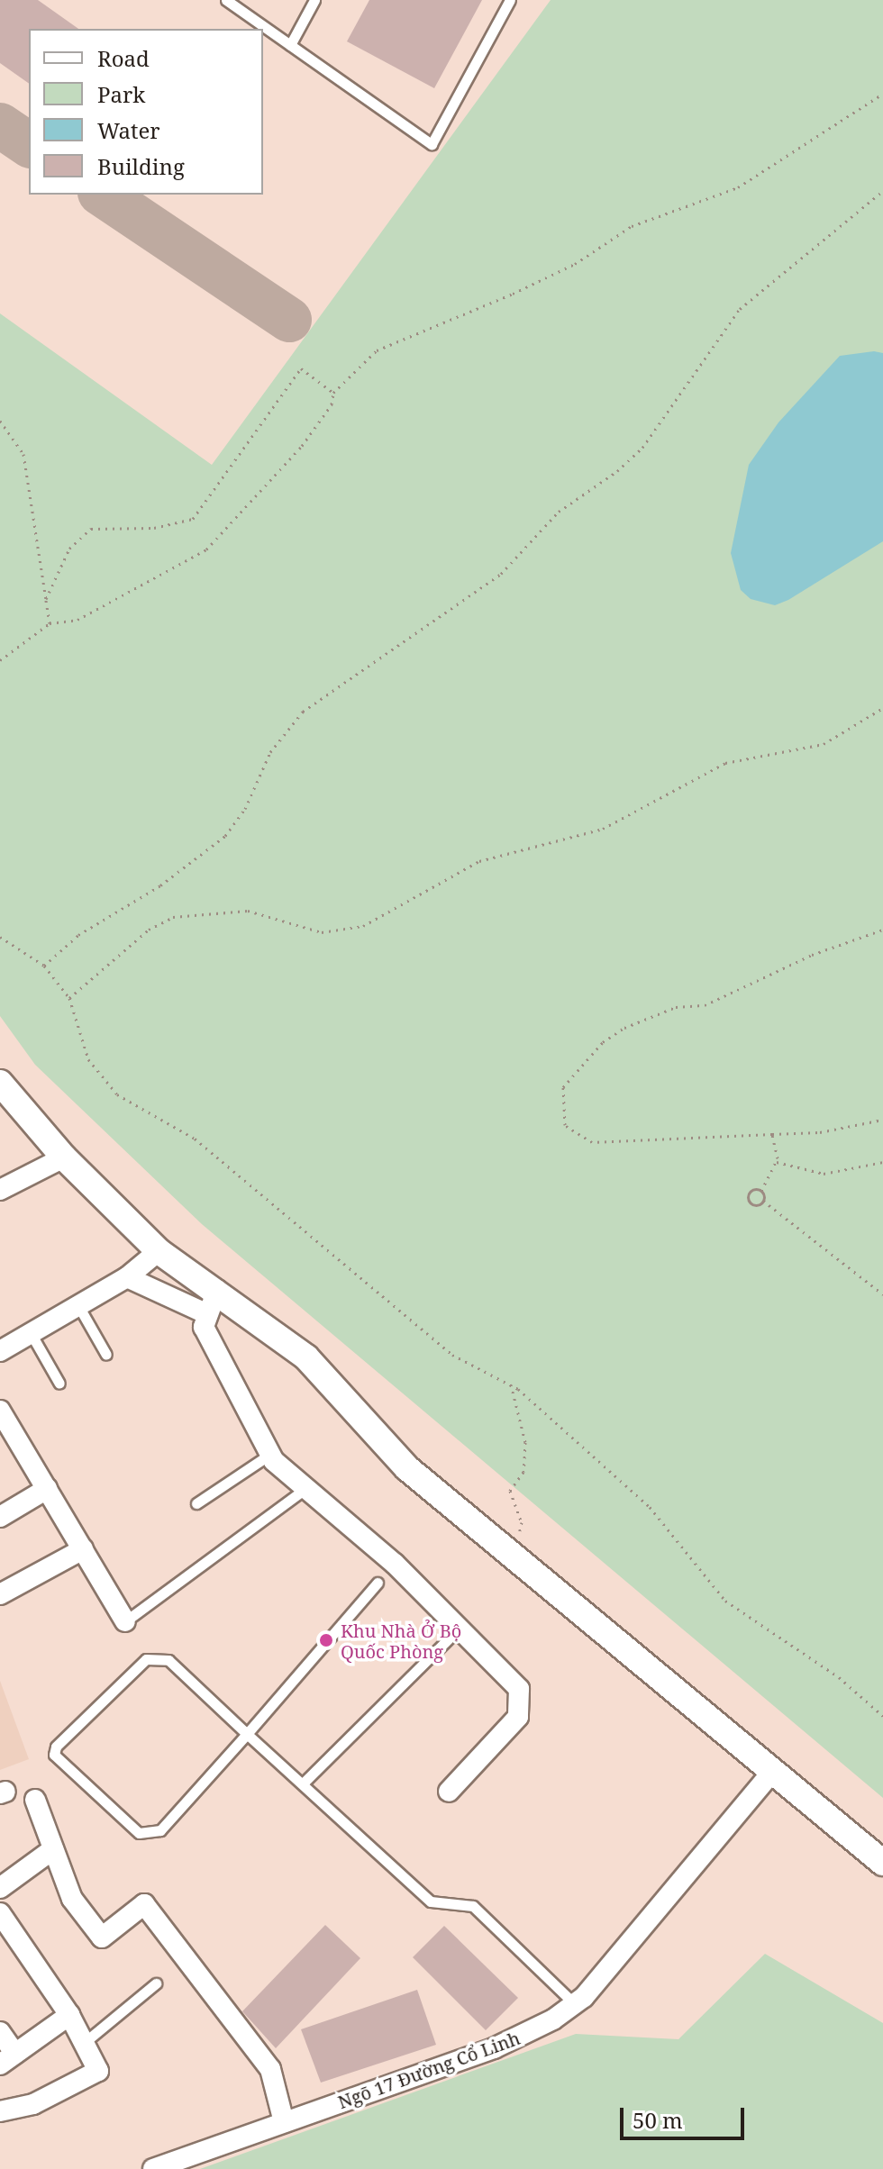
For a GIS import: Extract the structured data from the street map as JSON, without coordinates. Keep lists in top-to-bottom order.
{
  "streets": {
    "street": ["Ngõ 17 Đường Cổ Linh"]
  },
  "places": ["Khu Nhà Ở Bộ Quốc Phòng"],
  "legend": [
    "Road",
    "Park",
    "Water",
    "Building"
  ],
  "scale_bar": "50 m"
}
